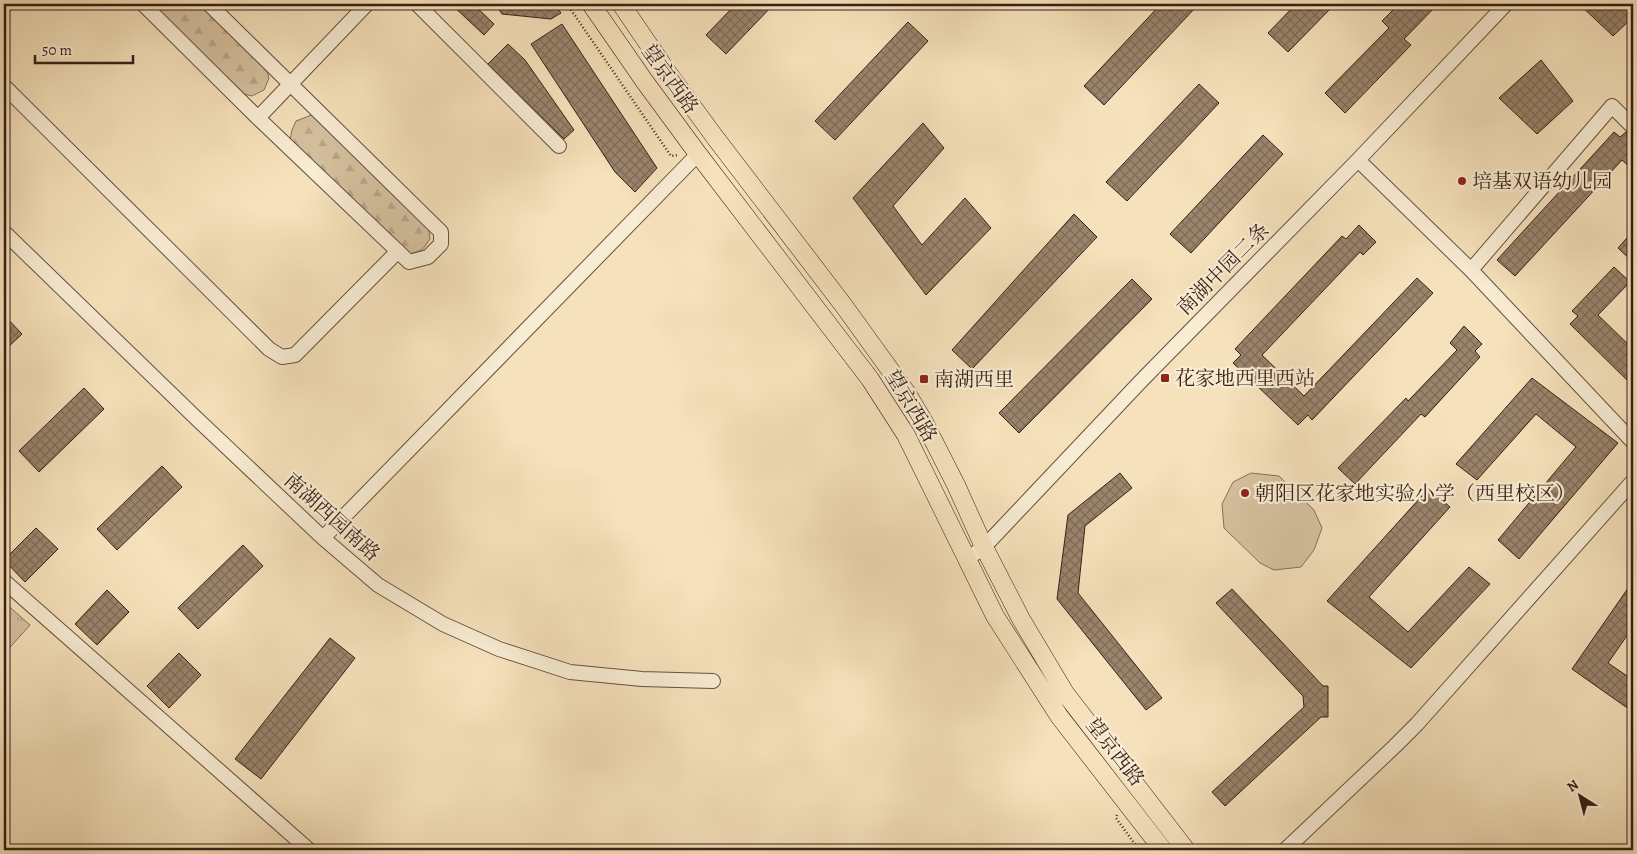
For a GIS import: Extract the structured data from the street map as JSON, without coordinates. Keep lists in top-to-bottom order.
{
  "streets": {
    "main road": ["望京西路"],
    "street": ["南湖中园二条", "南湖西园南路"]
  },
  "crossings": [
    ["望京西路", "南湖中园二条"]
  ],
  "places": {
    "other": ["培基双语幼儿园", "朝阳区花家地实验小学（西里校区）"],
    "transit": ["花家地西里西站", "南湖西里"]
  },
  "scale_bar": "50 m",
  "north": "top left"
}
